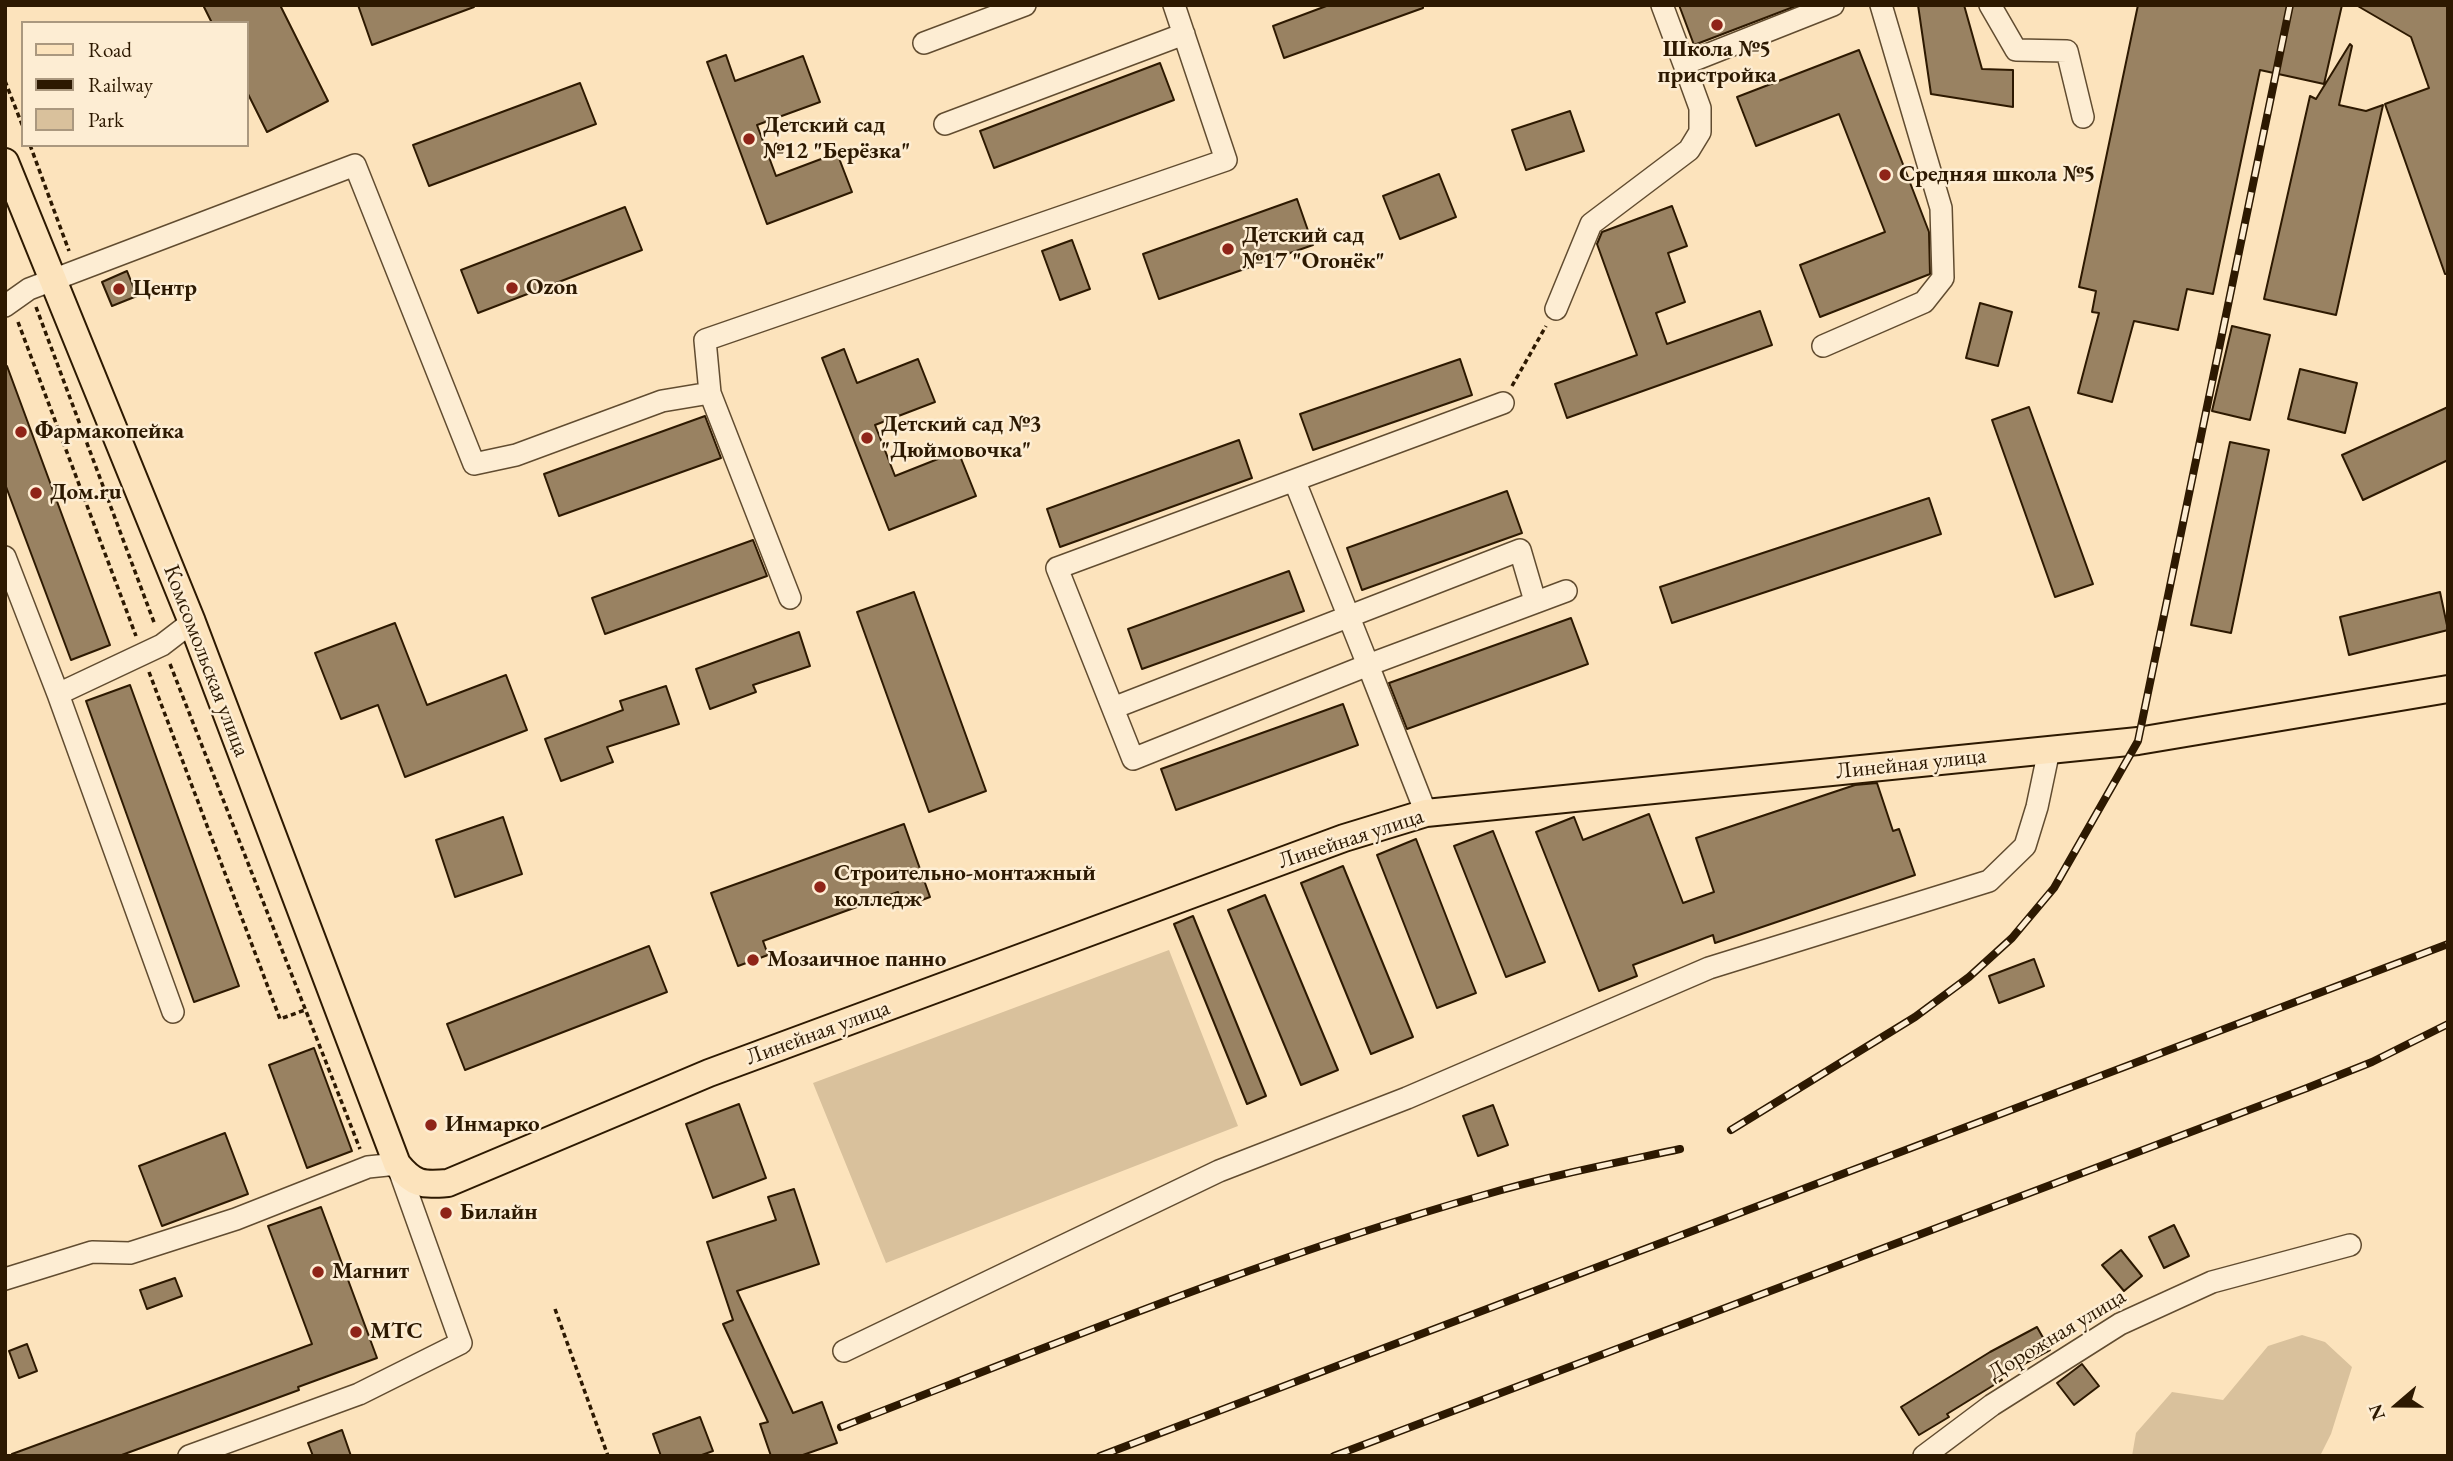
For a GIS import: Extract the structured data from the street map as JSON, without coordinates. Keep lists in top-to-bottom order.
{
  "streets": {
    "main road": ["Комсомольская улица", "Линейная улица"],
    "street": ["Дорожная улица"]
  },
  "crossings": [
    ["Комсомольская улица", "Линейная улица"]
  ],
  "places": [
    "Школа №5 пристройка",
    "Детский сад №12 \"Берёзка\"",
    "Средняя школа №5",
    "Детский сад №17 \"Огонёк\"",
    "Ozon",
    "Центр",
    "Фармакопейка",
    "Детский сад №3 \"Дюймовочка\"",
    "Дом.ru",
    "Строительно-монтажный колледж",
    "Мозаичное панно",
    "Инмарко",
    "Билайн",
    "Магнит",
    "МТС"
  ],
  "legend": ["Road", "Railway", "Park"],
  "north": "left"
}
